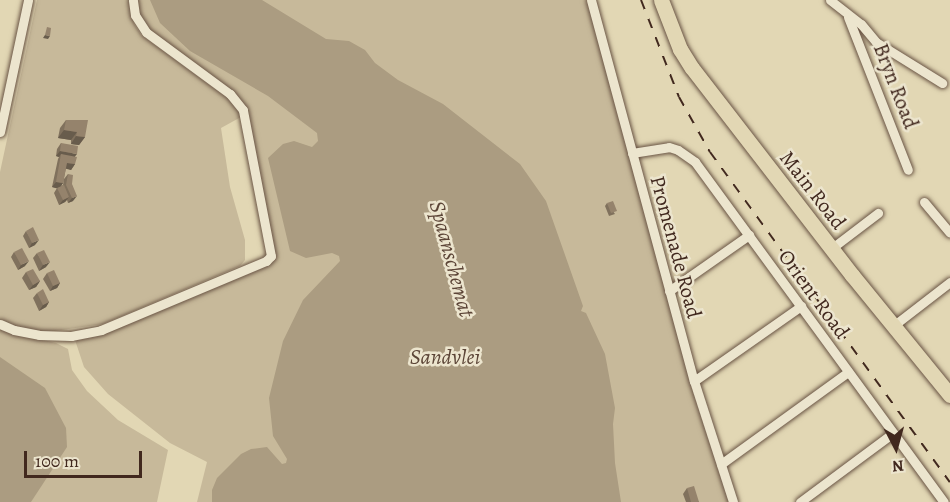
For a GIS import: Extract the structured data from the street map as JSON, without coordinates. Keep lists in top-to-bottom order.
{
  "streets": {
    "main road": ["Main Road"],
    "street": ["Bryn Road", "Promenade Road", "Orient Road"]
  },
  "crossings": [
    ["Promenade Road", "Orient Road"]
  ],
  "water": ["Spaanschemat", "Sandvlei"],
  "scale_bar": "100 m",
  "north": "bottom"
}
